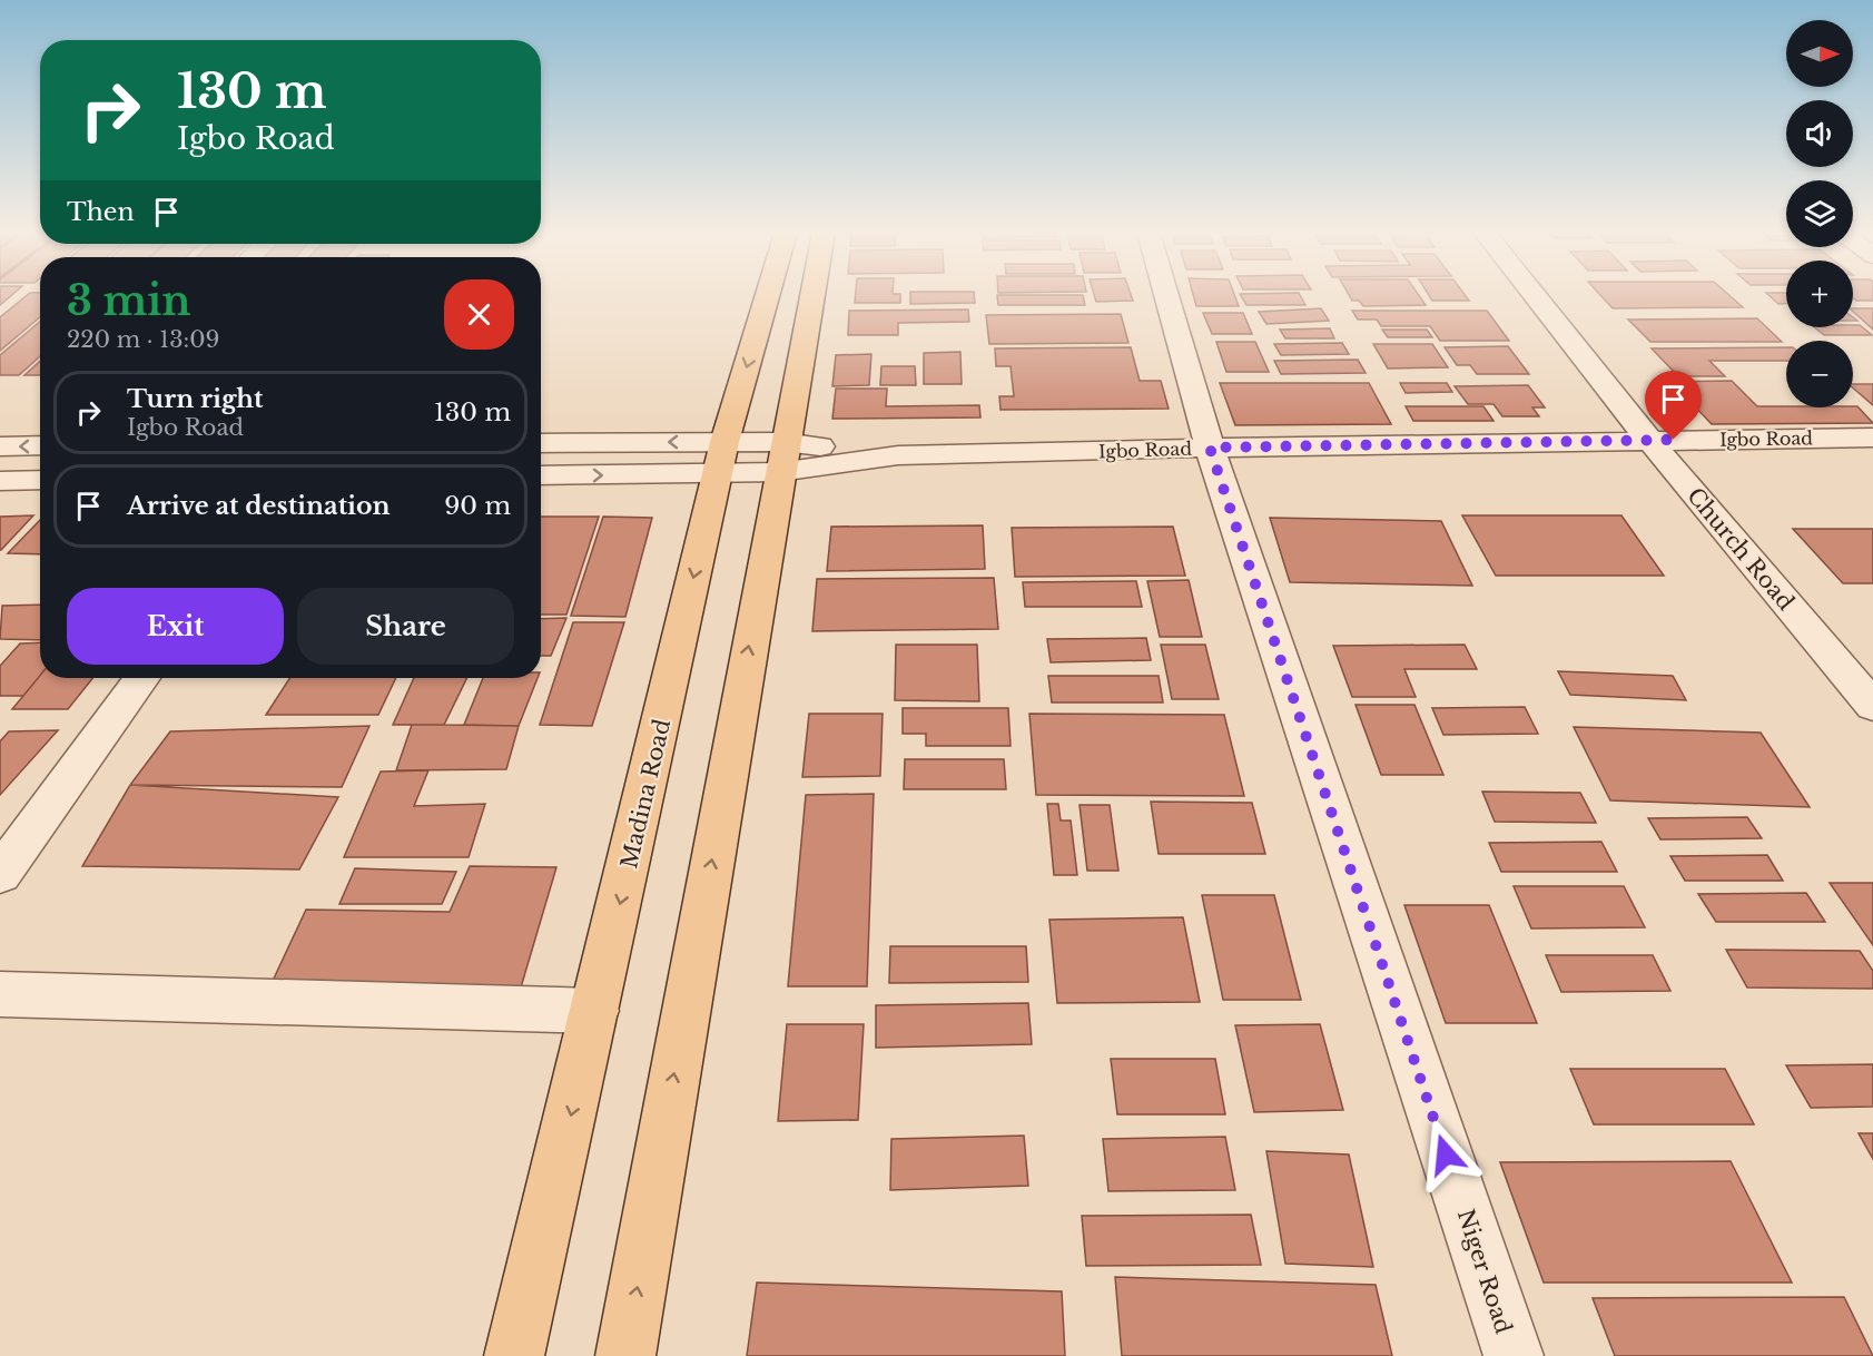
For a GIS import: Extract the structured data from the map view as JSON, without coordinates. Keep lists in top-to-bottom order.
{
  "streets": {
    "main road": ["Madina Road"],
    "street": ["Igbo Road", "Church Road", "Niger Road"]
  },
  "crossings": [
    ["Igbo Road", "Church Road"],
    ["Igbo Road", "Madina Road"],
    ["Igbo Road", "Niger Road"]
  ],
  "north": "right",
  "page": {
    "map_buttons": ["+", "−"],
    "turn": ["130 m", "Igbo Road"],
    "then": "Then",
    "heading": ["3 min", "220 m · 13:09"],
    "list": [
      {
        "name": "Turn right",
        "note": "Igbo Road",
        "value": "130 m"
      },
      {
        "name": "Arrive at destination",
        "value": "90 m"
      }
    ],
    "buttons": ["Exit", "Share"]
  }
}
